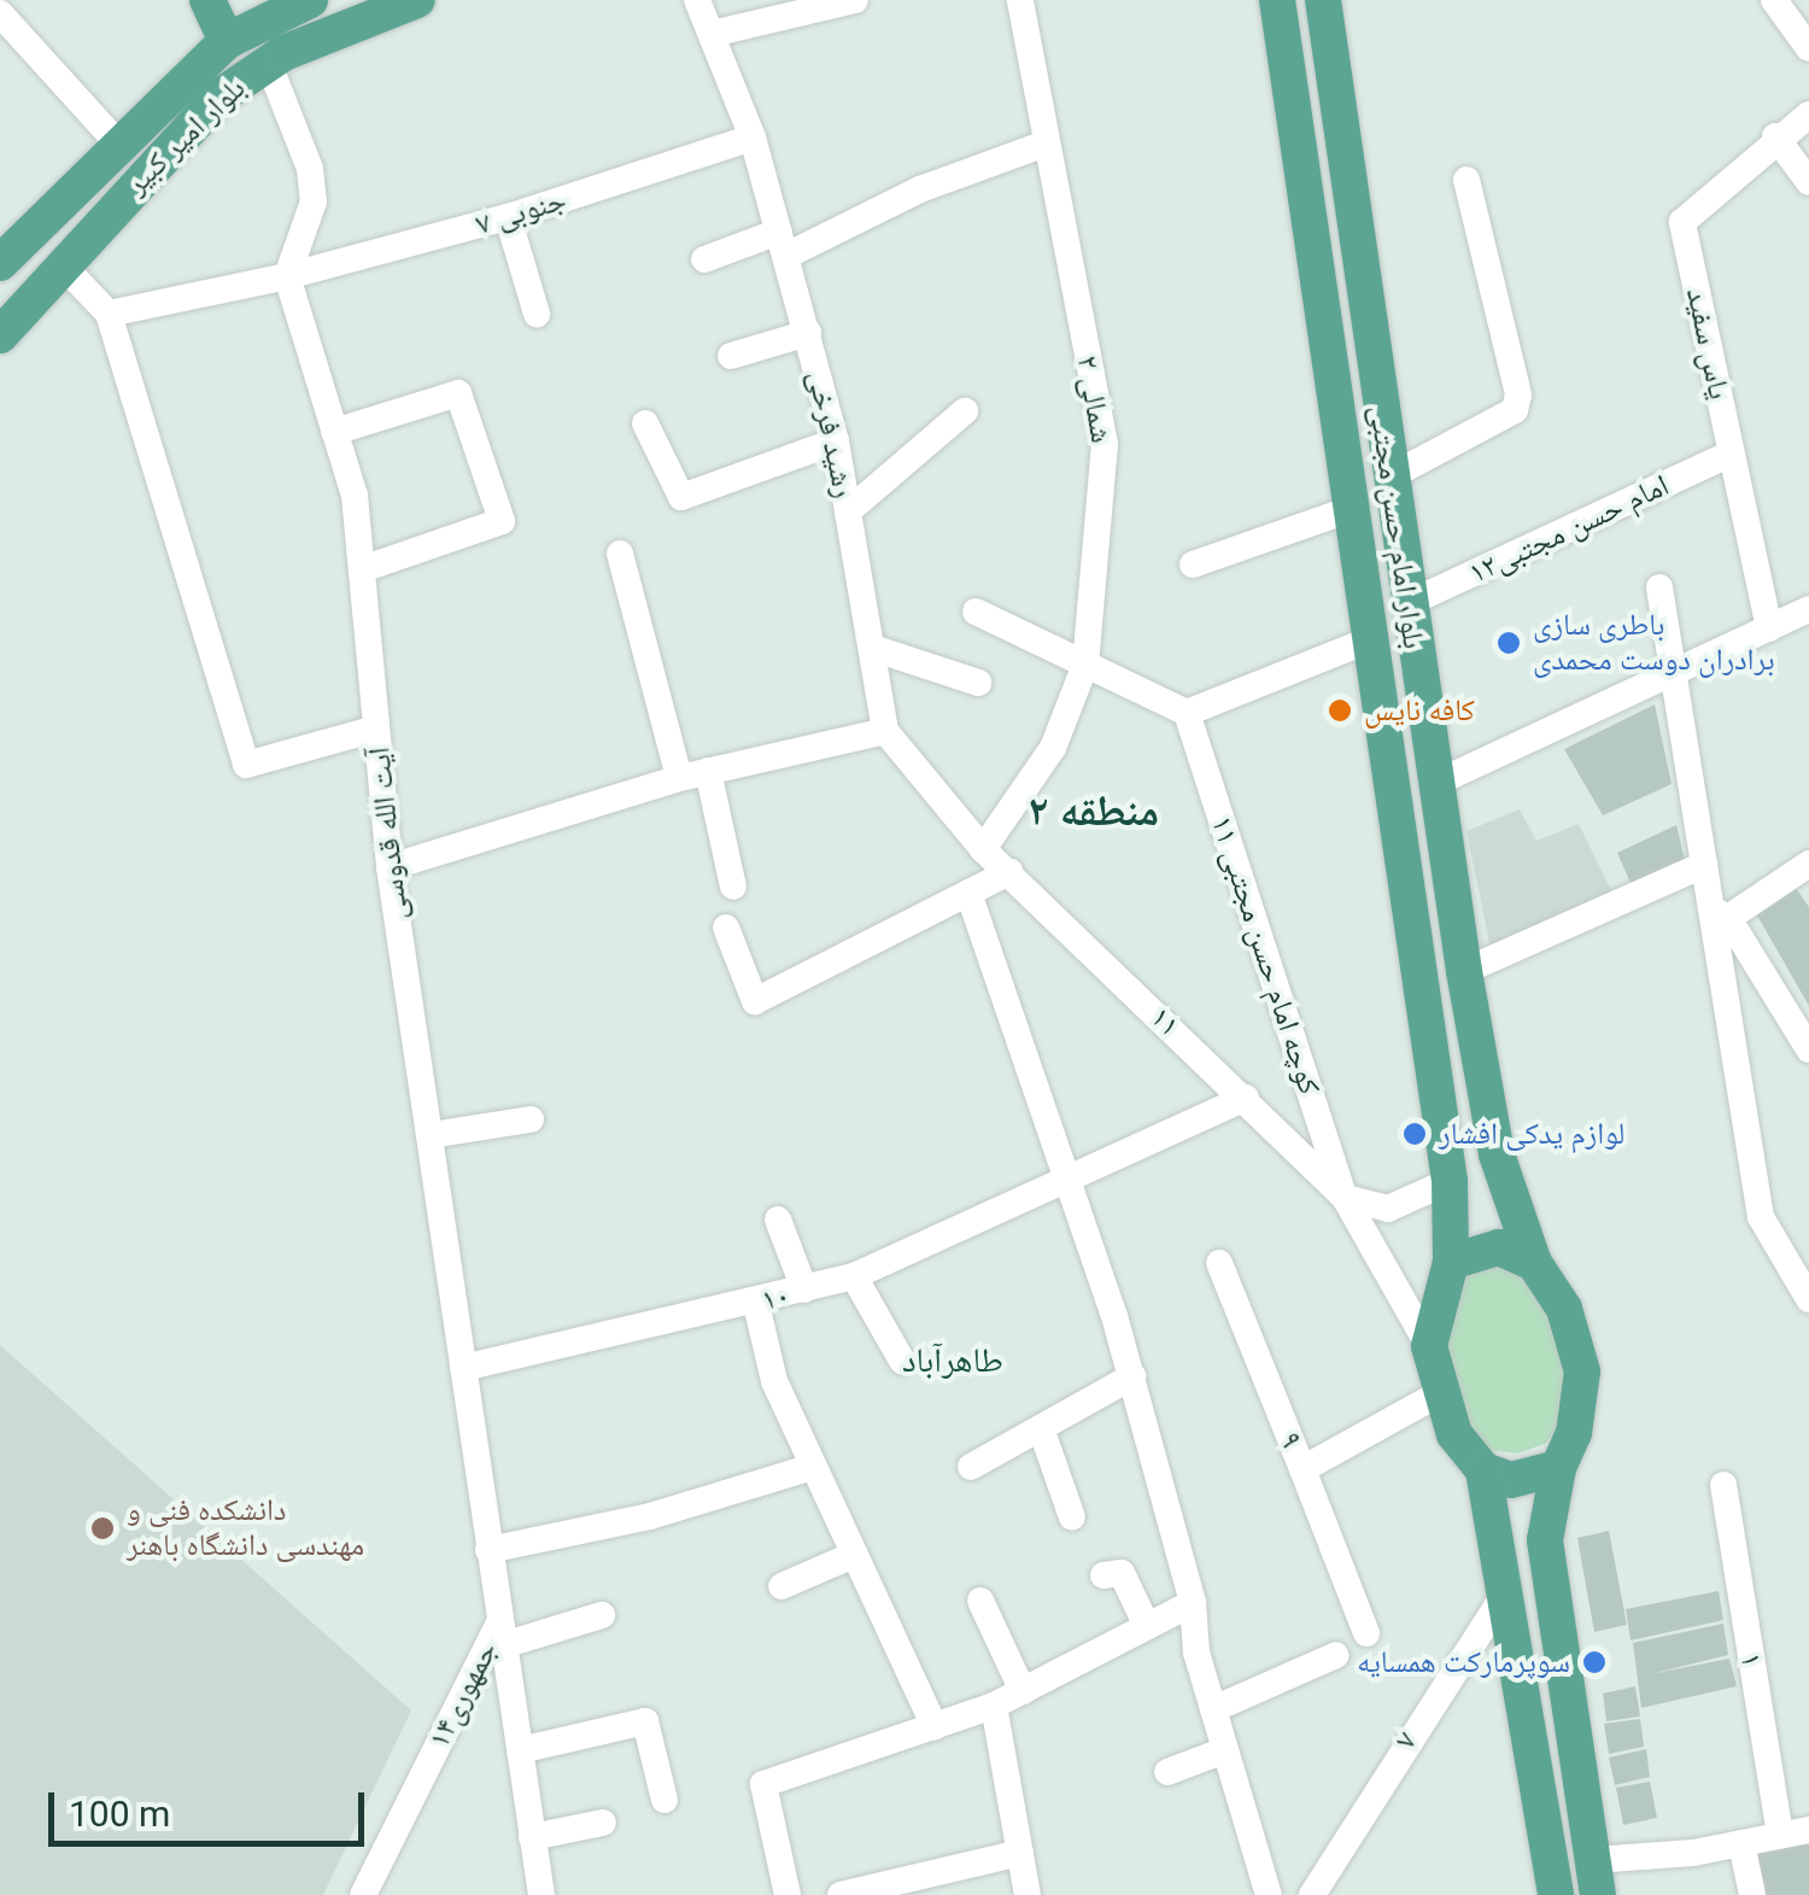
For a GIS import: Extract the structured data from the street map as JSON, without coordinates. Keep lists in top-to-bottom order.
{
  "streets": {
    "main road": ["بلوار امیر کبیر", "بلوار امام حسن مجتبی"],
    "street": [
      "۷ جنوبی",
      "یاس سفید",
      "۲ شمالی",
      "رشید فرخی",
      "امام حسن مجتبی۱۲",
      "آیت الله قدوسی",
      "کوچه امام حسن مجتبی ۱۱",
      "۱۱",
      "۱۰",
      "۹",
      "۱",
      "جمهوری۱۴",
      "۷"
    ]
  },
  "crossings": [
    ["۷ جنوبی", "رشید فرخی"],
    ["۷ جنوبی", "آیت الله قدوسی"],
    ["یاس سفید", "امام حسن مجتبی۱۲"],
    ["۲ شمالی", "۱۱"],
    ["بلوار امام حسن مجتبی", "امام حسن مجتبی۱۲"],
    ["بلوار امام حسن مجتبی", "۱۱"],
    ["بلوار امام حسن مجتبی", "۹"],
    ["آیت الله قدوسی", "۱۰"],
    ["آیت الله قدوسی", "جمهوری۱۴"],
    ["کوچه امام حسن مجتبی ۱۱", "۱۱"],
    ["۱۱", "۱۰"],
    ["۱۱", "۹"]
  ],
  "districts": ["منطقه ۲", "طاهرآباد"],
  "places": [
    "باطری سازی برادران دوست محمدی",
    "کافه نایس",
    "لوازم یدکی افشار",
    "دانشکده فنی و مهندسی دانشگاه باهنر",
    "سوپرمارکت همسایه"
  ],
  "scale_bar": "100 m"
}
